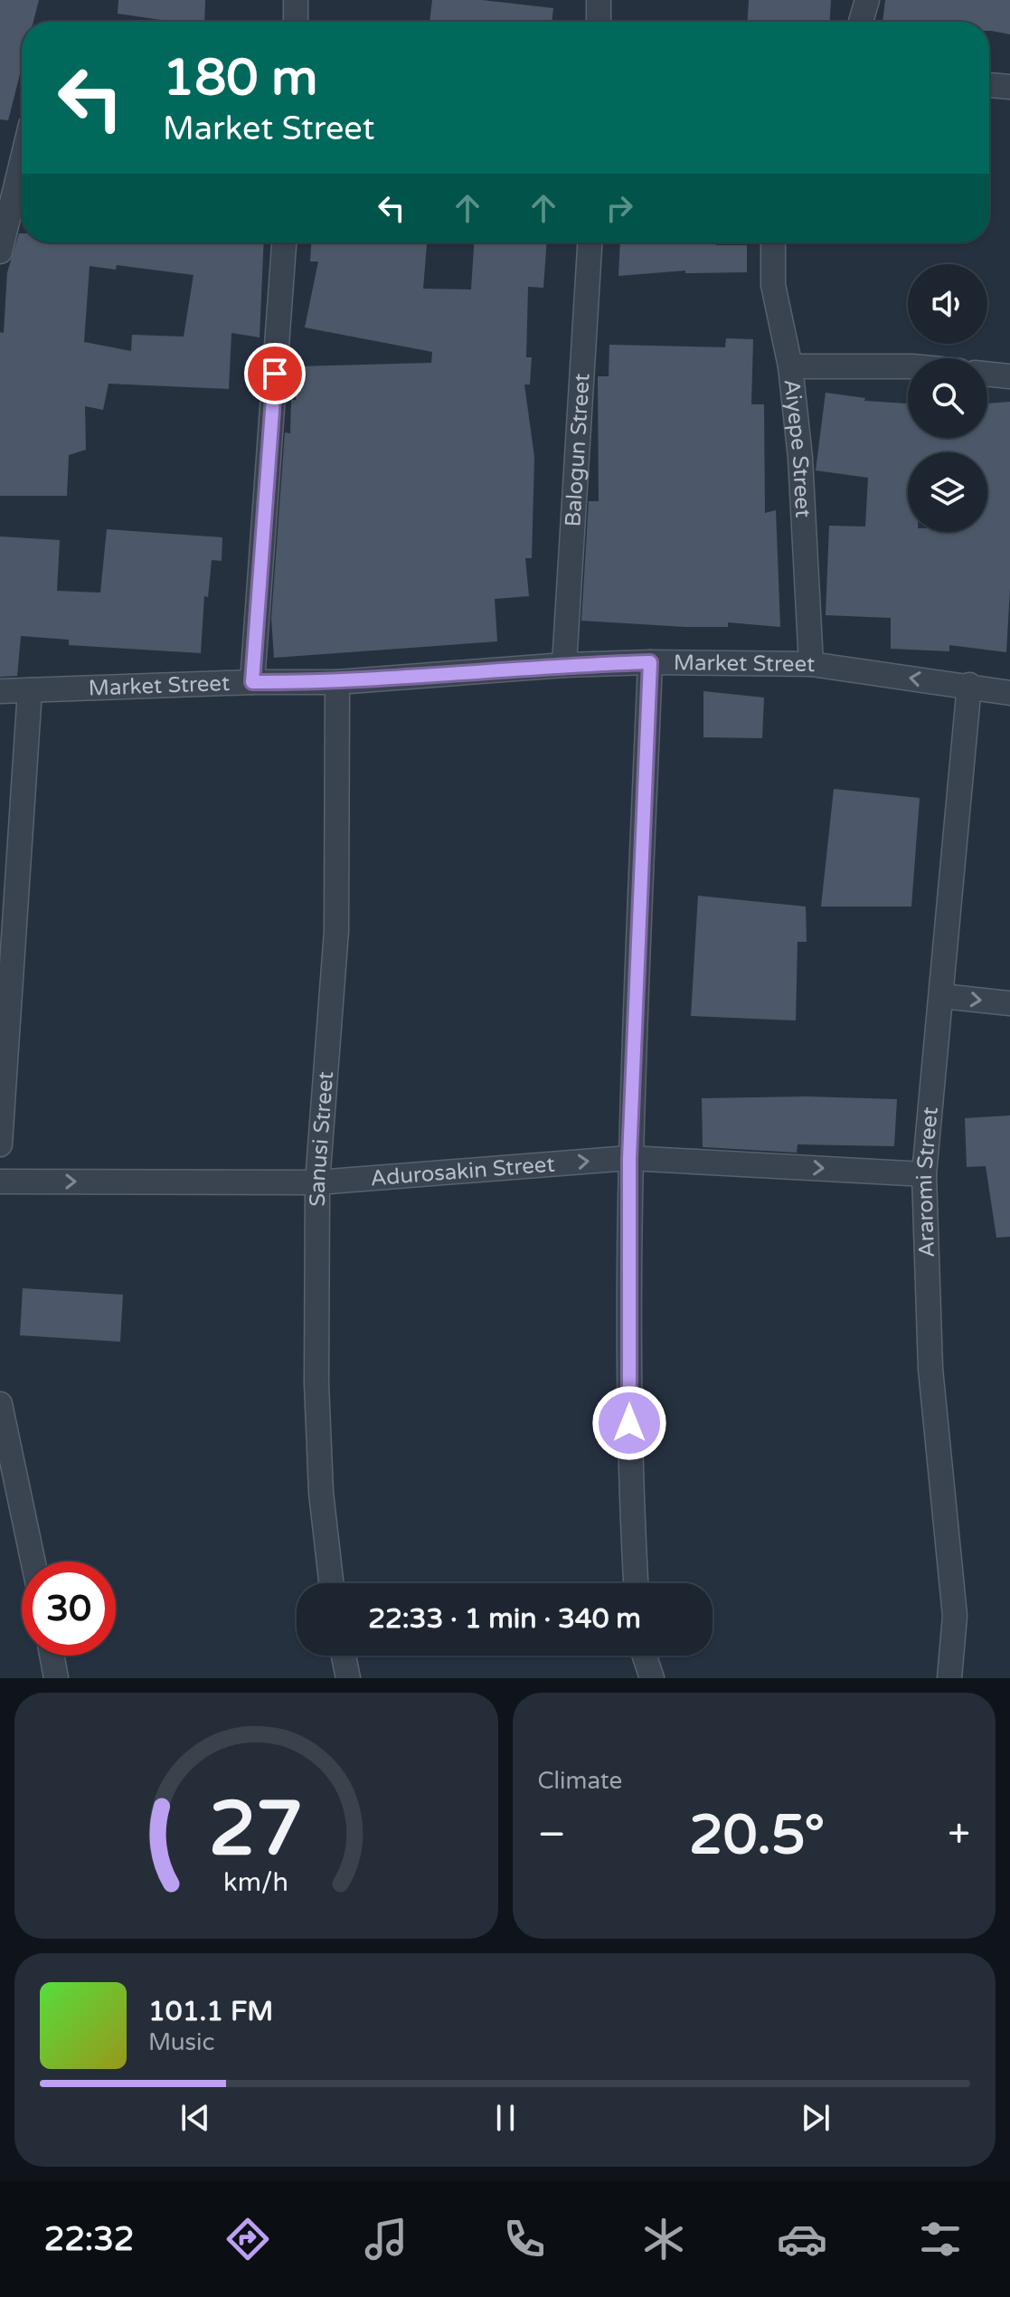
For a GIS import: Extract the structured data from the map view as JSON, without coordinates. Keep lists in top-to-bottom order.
{
  "streets": {
    "street": [
      "Aiyepe Street",
      "Balogun Street",
      "Market Street",
      "Sanusi Street",
      "Adurosakin Street",
      "Araromi Street"
    ]
  },
  "crossings": [
    ["Aiyepe Street", "Market Street"],
    ["Balogun Street", "Market Street"],
    ["Market Street", "Sanusi Street"],
    ["Market Street", "Araromi Street"],
    ["Sanusi Street", "Adurosakin Street"],
    ["Adurosakin Street", "Araromi Street"]
  ],
  "one_way": ["Adurosakin Street"],
  "page": {
    "turn": ["180 m", "Market Street"],
    "limit": "30",
    "trip": "22:33 · 1 min · 340 m",
    "tile": "Climate",
    "heat": ["−", "20.5°", "+"],
    "song": ["101.1 FM", "Music"],
    "tabs": "22:32",
    "gauge": ["27", "km/h"]
  }
}
